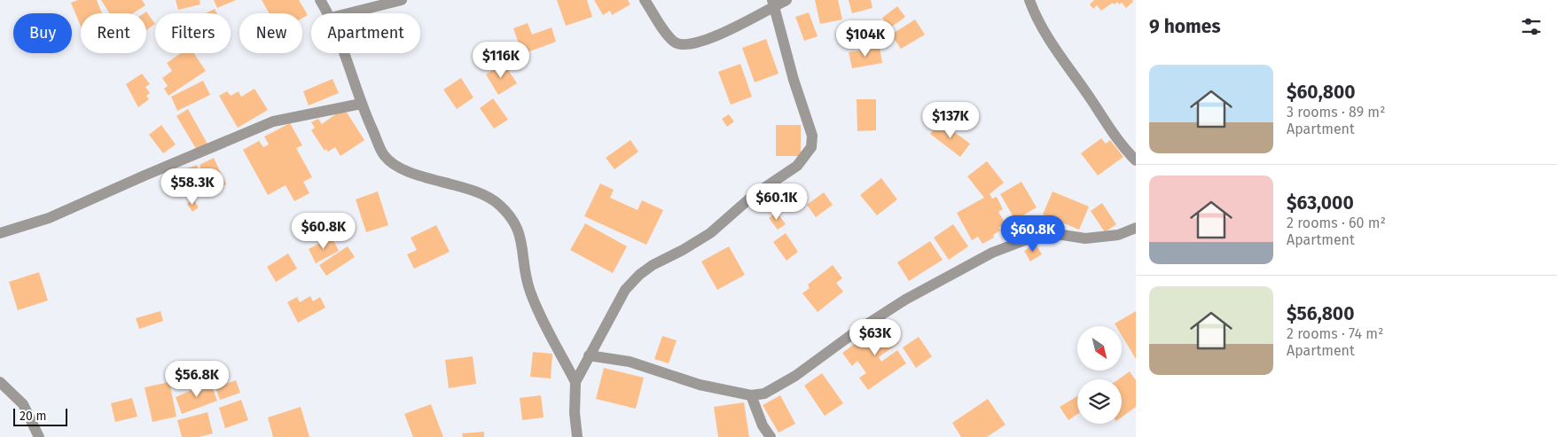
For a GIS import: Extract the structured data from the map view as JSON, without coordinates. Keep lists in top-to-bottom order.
{
  "scale_bar": "20 m",
  "north": "bottom right",
  "page": {
    "heading": "9 homes",
    "chip": [
      "Buy",
      "Rent",
      "Filters",
      "New",
      "Apartment"
    ],
    "price": [
      "$104K",
      "$116K",
      "$137K",
      "$58.3K",
      "$60.1K",
      "$60.8K",
      "$60.8K",
      "$63K",
      "$56.8K"
    ],
    "list": [
      {
        "name": "$60,800",
        "note": "3 rooms · 89 m² · Apartment"
      },
      {
        "name": "$63,000",
        "note": "2 rooms · 60 m² · Apartment"
      },
      {
        "name": "$56,800",
        "note": "2 rooms · 74 m² · Apartment"
      }
    ],
    "scale": "20 m"
  }
}
